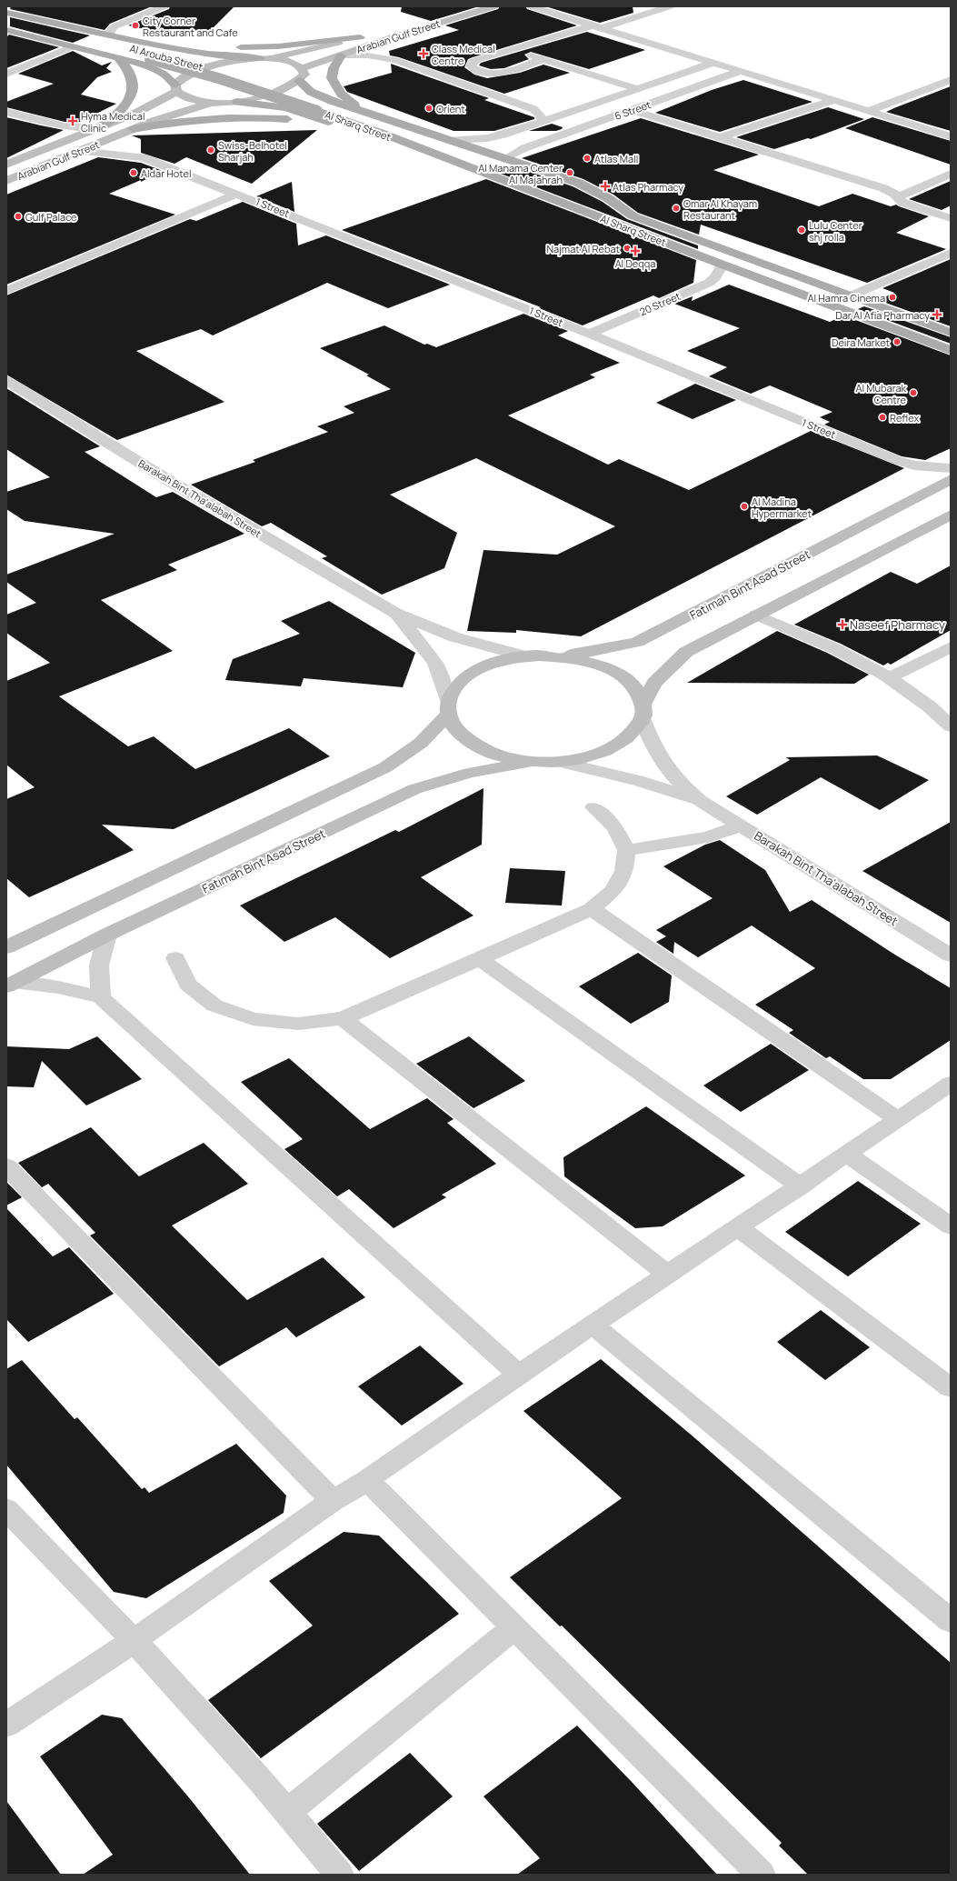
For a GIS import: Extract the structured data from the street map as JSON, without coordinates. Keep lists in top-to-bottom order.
{
  "streets": {
    "main road": ["Al Arouba Street", "Al Sharq Street"],
    "street": [
      "Arabian Gulf Street",
      "6 Street",
      "1 Street",
      "20 Street",
      "Barakah Bint Tha'alabah Street",
      "Fatimah Bint Asad Street"
    ]
  },
  "crossings": [
    ["Arabian Gulf Street", "1 Street"],
    ["Al Arouba Street", "Al Sharq Street"],
    ["Al Sharq Street", "20 Street"],
    ["1 Street", "20 Street"],
    ["Barakah Bint Tha'alabah Street", "Fatimah Bint Asad Street"]
  ],
  "places": {
    "other": [
      "City Corner Restaurant and Cafe",
      "Orient",
      "Swiss-Belhotel Sharjah",
      "Atlas Mall",
      "Aldar Hotel",
      "Al Manama Center Al Majahrah",
      "Omar Al Khayam Restaurant",
      "Gulf Palace",
      "Lulu Center shj rolla",
      "Najmat Al Rebat",
      "Al Hamra Cinema",
      "Deira Market",
      "Al Mubarak Centre",
      "Reflex",
      "Al Madina Hypermarket"
    ],
    "health": [
      "Class Medical Centre",
      "Hyma Medical Clinic",
      "Atlas Pharmacy",
      "Al Deqqa",
      "Dar Al Afia Pharmacy",
      "Naseef Pharmacy"
    ]
  }
}
